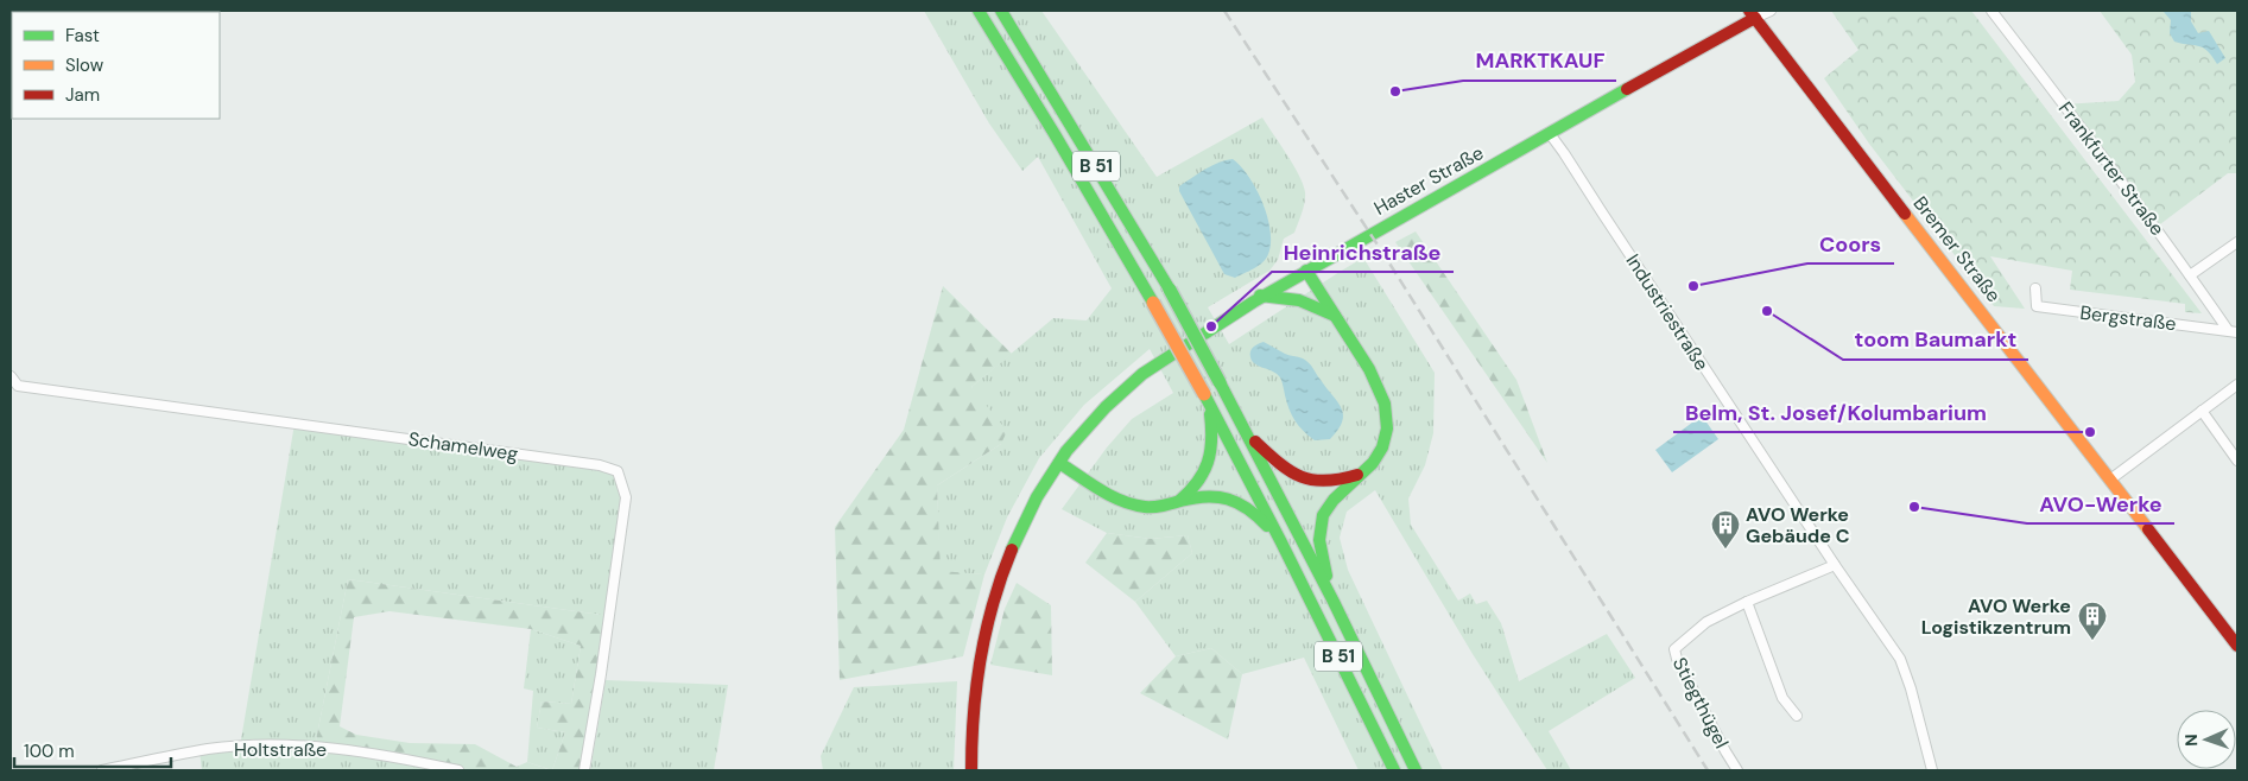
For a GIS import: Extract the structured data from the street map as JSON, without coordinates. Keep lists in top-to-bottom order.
{
  "streets": {
    "main road": ["B 51", "Haster Straße", "Bremer Straße"],
    "street": [
      "Frankfurter Straße",
      "Industriestraße",
      "Bergstraße",
      "Schamelweg",
      "Stiegthügel",
      "Holtstraße"
    ]
  },
  "crossings": [
    ["Frankfurter Straße", "Bergstraße"],
    ["Haster Straße", "Bremer Straße"],
    ["Haster Straße", "Industriestraße"],
    ["Industriestraße", "Stiegthügel"]
  ],
  "places": {
    "other": [
      "MARKTKAUF",
      "Coors",
      "toom Baumarkt",
      "Heinrichstraße",
      "Belm, St. Josef/Kolumbarium",
      "AVO-Werke"
    ],
    "building": ["AVO Werke Gebäude C", "AVO Werke Logistikzentrum"]
  },
  "legend": ["Fast", "Slow", "Jam"],
  "scale_bar": "100 m",
  "north": "left"
}
